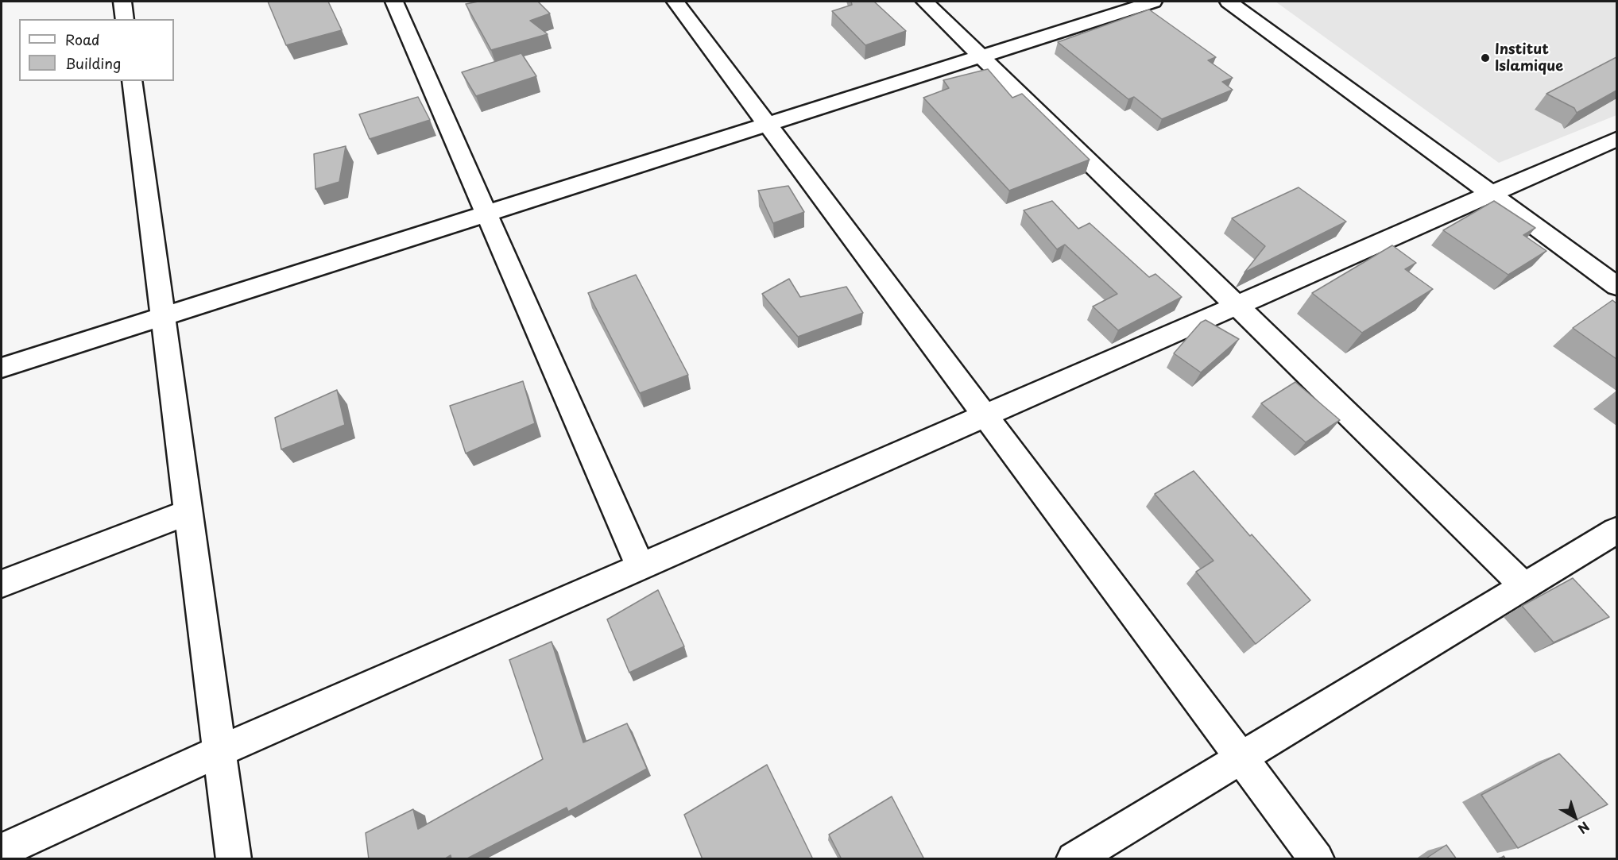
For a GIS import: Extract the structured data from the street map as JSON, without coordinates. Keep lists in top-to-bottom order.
{
  "places": ["Institut Islamique"],
  "legend": ["Road", "Building"],
  "north": "bottom right"
}
